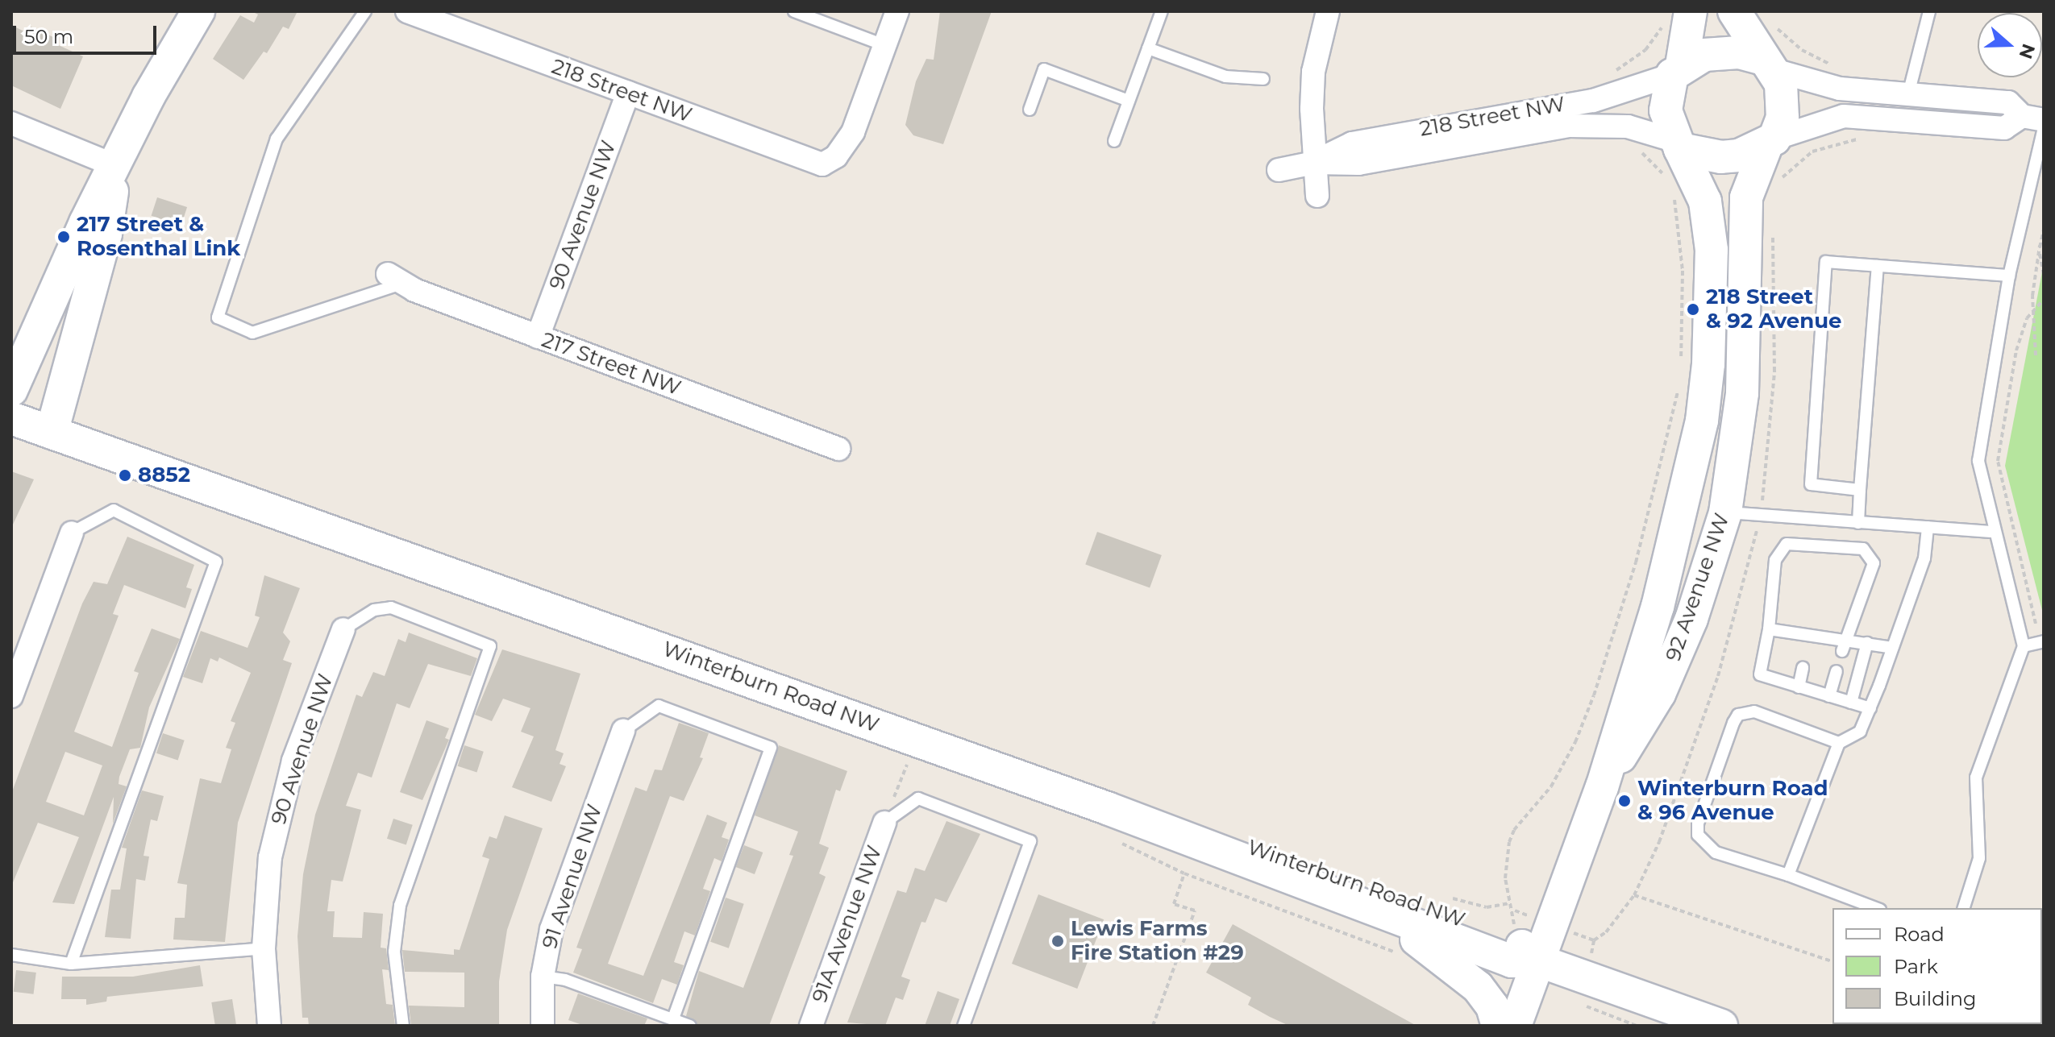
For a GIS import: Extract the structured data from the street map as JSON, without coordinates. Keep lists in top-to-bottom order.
{
  "streets": {
    "main road": ["92 Avenue NW", "Winterburn Road NW"],
    "street": [
      "218 Street NW",
      "90 Avenue NW",
      "217 Street NW",
      "91 Avenue NW",
      "91A Avenue NW"
    ]
  },
  "crossings": [
    ["218 Street NW", "90 Avenue NW"],
    ["218 Street NW", "92 Avenue NW"],
    ["90 Avenue NW", "217 Street NW"],
    ["92 Avenue NW", "Winterburn Road NW"]
  ],
  "places": [
    "217 Street & Rosenthal Link",
    "218 Street & 92 Avenue",
    "8852",
    "Winterburn Road & 96 Avenue",
    "Lewis Farms Fire Station #29"
  ],
  "legend": ["Road", "Park", "Building"],
  "scale_bar": "50 m",
  "north": "right"
}
